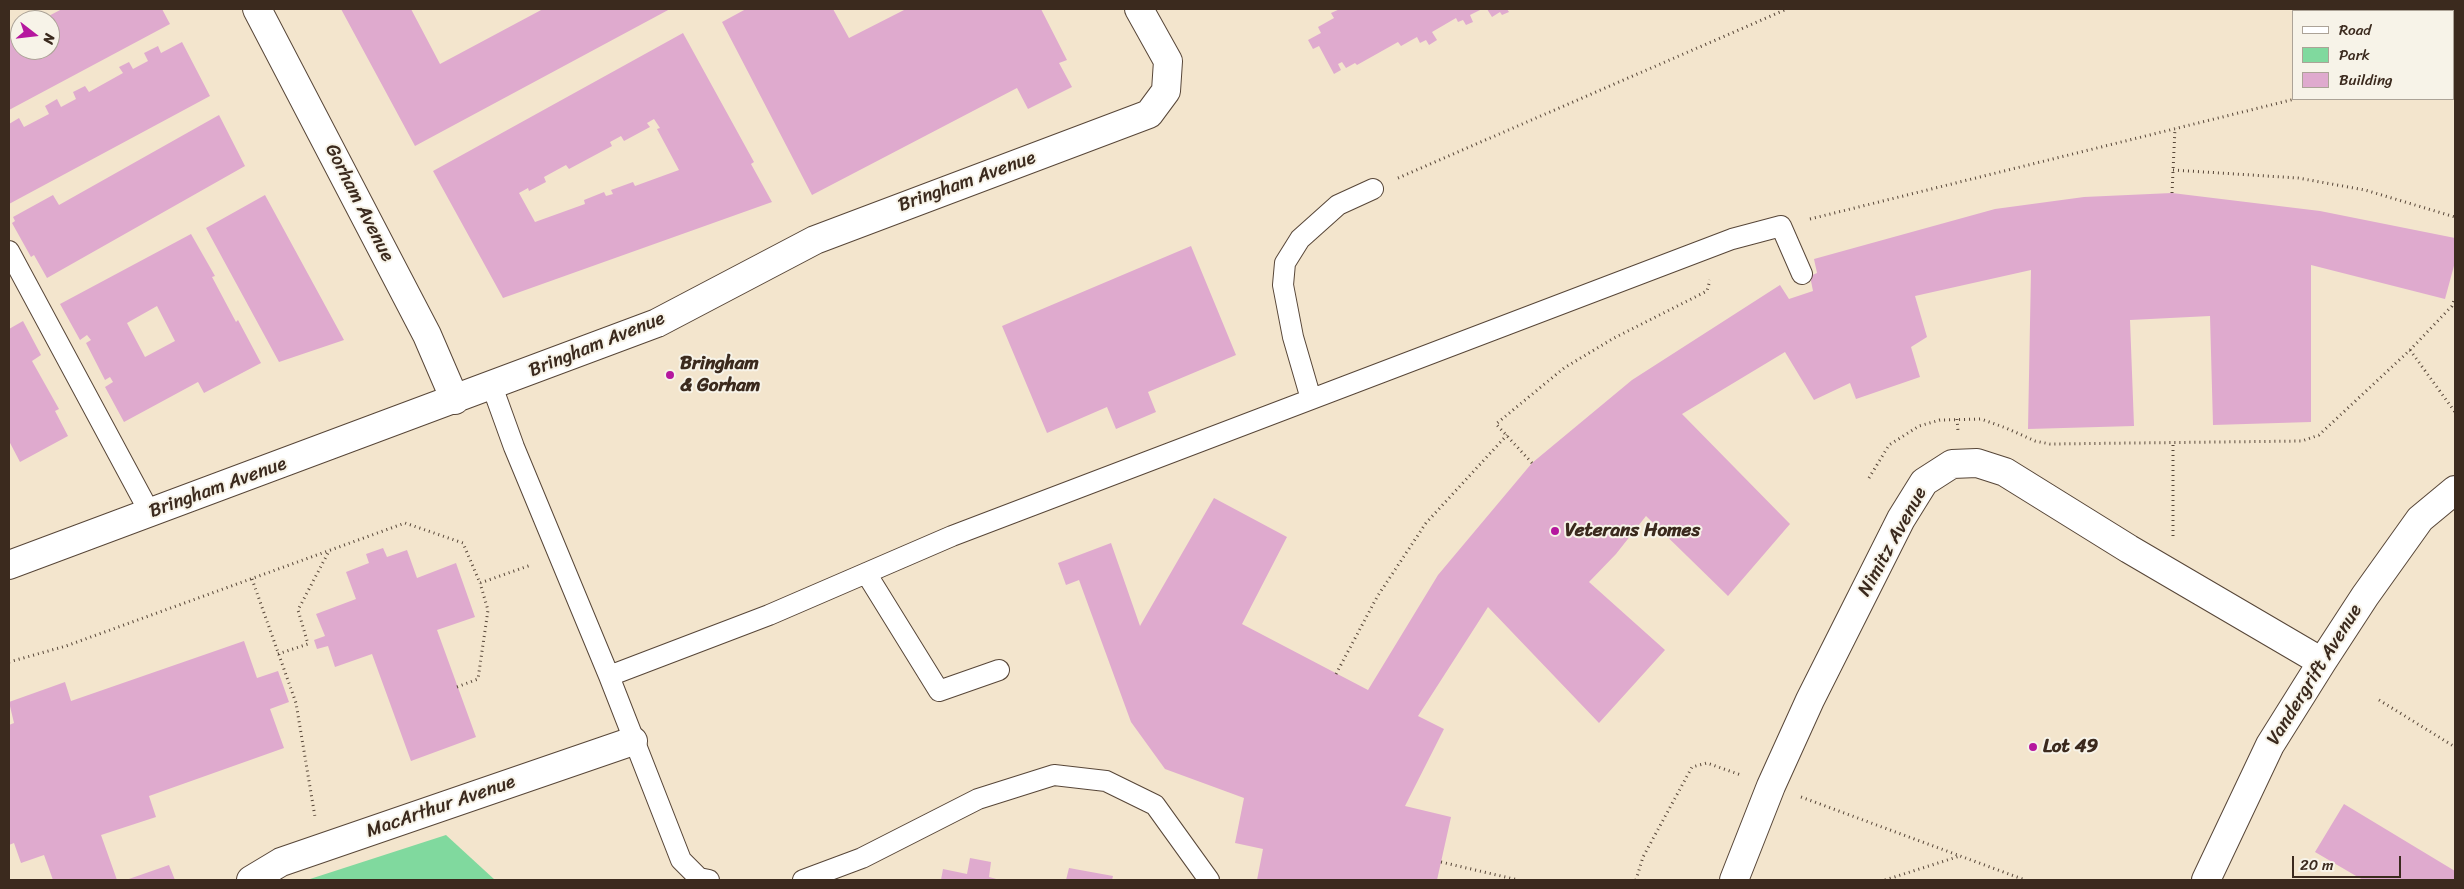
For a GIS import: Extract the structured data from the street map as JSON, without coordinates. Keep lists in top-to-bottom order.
{
  "streets": {
    "street": [
      "Bringham Avenue",
      "Gorham Avenue",
      "Nimitz Avenue",
      "Vandergrift Avenue",
      "MacArthur Avenue"
    ]
  },
  "crossings": [
    ["Bringham Avenue", "Gorham Avenue"],
    ["Nimitz Avenue", "Vandergrift Avenue"]
  ],
  "places": ["Bringham & Gorham", "Veterans Homes", "Lot 49"],
  "legend": ["Road", "Park", "Building"],
  "scale_bar": "20 m",
  "north": "right"
}
